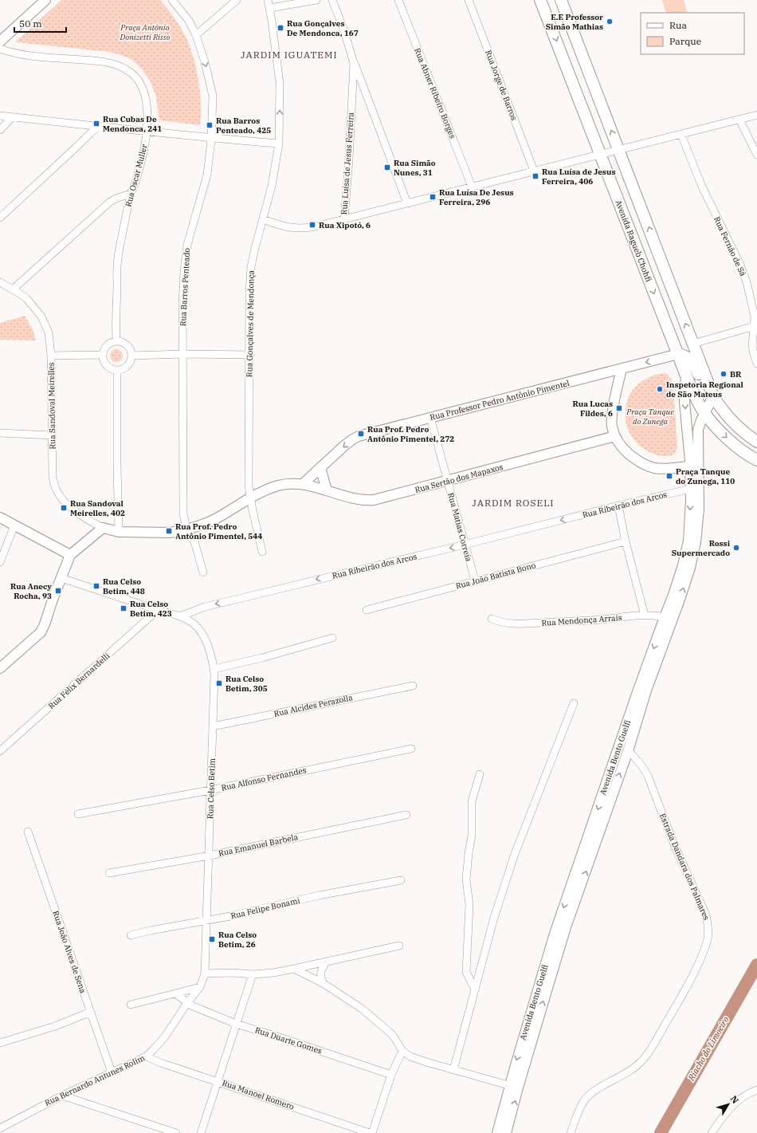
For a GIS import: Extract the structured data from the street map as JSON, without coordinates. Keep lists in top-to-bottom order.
{
  "streets": {
    "main road": [
      "Avenida Ragueb Chohfi",
      "Rua Professor Pedro Antônio Pimentel",
      "Rua Sertão dos Mapaxos",
      "Avenida Bento Guelfi"
    ],
    "street": [
      "Rua Jorge de Barros",
      "Rua Abner Ribeiro Borges",
      "Rua Luísa de Jesus Ferreira",
      "Rua Oscar Muller",
      "Rua Fernão de Sá",
      "Rua Barros Penteado",
      "Rua Gonçalves de Mendonça",
      "Rua Sandoval Meirelles",
      "Rua Ribeirão dos Arcos",
      "Rua Matias Correia",
      "Rua João Batista Bono",
      "Rua Mendonça Arrais",
      "Rua Félix Bernardelli",
      "Rua Alcides Perazolla",
      "Rua Alfonso Fernandes",
      "Rua Celso Betim",
      "Rua Emanuel Barbela",
      "Estrada Dandara dos Palmares",
      "Rua Felipe Bonami",
      "Rua João Alves de Sena",
      "Rua Duarte Gomes",
      "Rua Bernardo Antunes Rolim",
      "Rua Manoel Romero"
    ]
  },
  "crossings": [
    ["Rua Jorge de Barros", "Rua Luísa de Jesus Ferreira"],
    ["Rua Abner Ribeiro Borges", "Rua Luísa de Jesus Ferreira"],
    ["Rua Luísa de Jesus Ferreira", "Avenida Ragueb Chohfi"],
    ["Rua Luísa de Jesus Ferreira", "Rua Fernão de Sá"],
    ["Avenida Ragueb Chohfi", "Rua Professor Pedro Antônio Pimentel"],
    ["Avenida Ragueb Chohfi", "Avenida Bento Guelfi"],
    ["Rua Professor Pedro Antônio Pimentel", "Rua Sertão dos Mapaxos"],
    ["Rua Professor Pedro Antônio Pimentel", "Rua Matias Correia"],
    ["Rua Sertão dos Mapaxos", "Rua Matias Correia"],
    ["Rua Ribeirão dos Arcos", "Rua Matias Correia"],
    ["Rua Ribeirão dos Arcos", "Avenida Bento Guelfi"],
    ["Rua Ribeirão dos Arcos", "Rua Celso Betim"],
    ["Rua Matias Correia", "Rua João Batista Bono"],
    ["Rua Mendonça Arrais", "Avenida Bento Guelfi"],
    ["Rua Alcides Perazolla", "Rua Celso Betim"],
    ["Avenida Bento Guelfi", "Estrada Dandara dos Palmares"],
    ["Rua Alfonso Fernandes", "Rua Celso Betim"],
    ["Rua Celso Betim", "Rua Emanuel Barbela"],
    ["Rua Celso Betim", "Rua Felipe Bonami"],
    ["Rua Celso Betim", "Rua Bernardo Antunes Rolim"],
    ["Rua João Alves de Sena", "Rua Bernardo Antunes Rolim"],
    ["Rua Duarte Gomes", "Rua Bernardo Antunes Rolim"],
    ["Rua Bernardo Antunes Rolim", "Rua Manoel Romero"]
  ],
  "one_way": ["Rua Professor Pedro Antônio Pimentel", "Rua Ribeirão dos Arcos"],
  "districts": ["JARDIM IGUATEMI", "JARDIM ROSELI"],
  "water": ["Riacho do Limoeiro"],
  "parks": ["Praça Antônio Donizetti Risso", "Praça Tanque do Zunega"],
  "places": {
    "other": [
      "E.E Professor Simão Mathias",
      "BR",
      "Inspetoria Regional de São Mateus",
      "Rossi Supermercado"
    ],
    "transit": [
      "Rua Gonçalves De Mendonca, 167",
      "Rua Cubas De Mendonca, 241",
      "Rua Barros Penteado, 425",
      "Rua Simão Nunes, 31",
      "Rua Luísa de Jesus Ferreira, 406",
      "Rua Luísa De Jesus Ferreira, 296",
      "Rua Xipotó, 6",
      "Rua Lucas Fildes, 6",
      "Rua Prof. Pedro Antônio Pimentel, 272",
      "Praça Tanque do Zunega, 110",
      "Rua Sandoval Meirelles, 402",
      "Rua Prof. Pedro Antônio Pimentel, 544",
      "Rua Celso Betim, 448",
      "Rua Anecy Rocha, 93",
      "Rua Celso Betim, 423",
      "Rua Celso Betim, 305",
      "Rua Celso Betim, 26"
    ]
  },
  "legend": ["Rua", "Parque"],
  "scale_bar": "50 m",
  "north": "top right"
}
